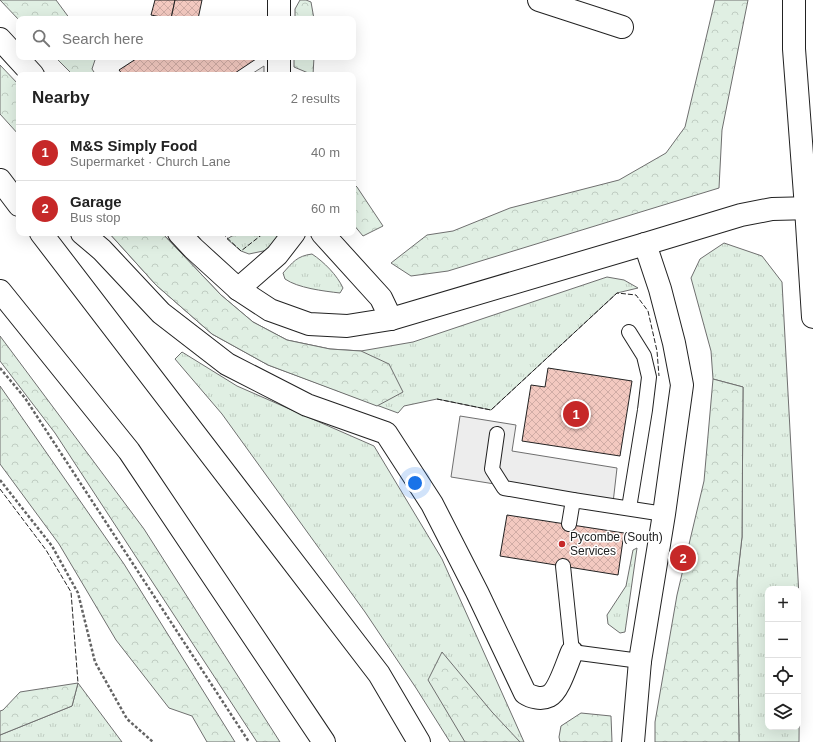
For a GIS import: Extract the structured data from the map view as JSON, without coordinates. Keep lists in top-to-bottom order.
{
  "places": ["Pycombe (South) Services"],
  "page": {
    "search": "Search here",
    "heading": ["Nearby", "2 results"],
    "list": [
      {
        "mark": "1",
        "name": "M&S Simply Food",
        "note": "Supermarket · Church Lane",
        "value": "40 m"
      },
      {
        "mark": "2",
        "name": "Garage",
        "note": "Bus stop",
        "value": "60 m"
      }
    ],
    "pins": ["1", "2"],
    "map_buttons": ["+", "−"]
  }
}
